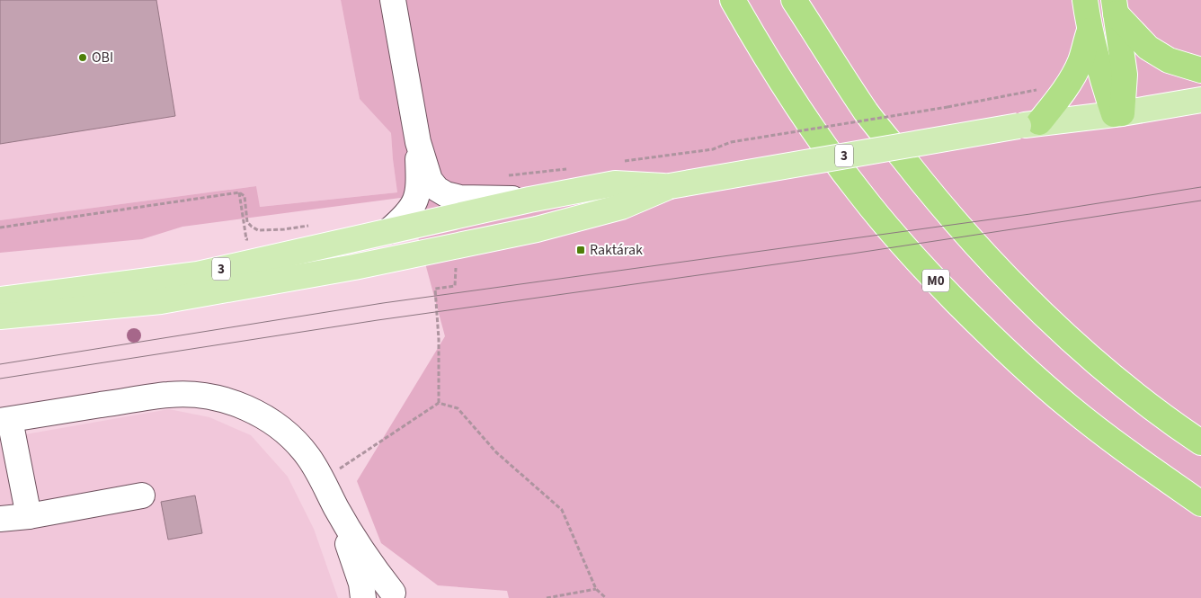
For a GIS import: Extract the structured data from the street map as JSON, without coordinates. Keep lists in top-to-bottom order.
{
  "streets": {
    "highway": ["M0"],
    "main road": ["3"]
  },
  "places": {
    "other": ["OBI"],
    "transit": ["Raktárak"]
  }
}
